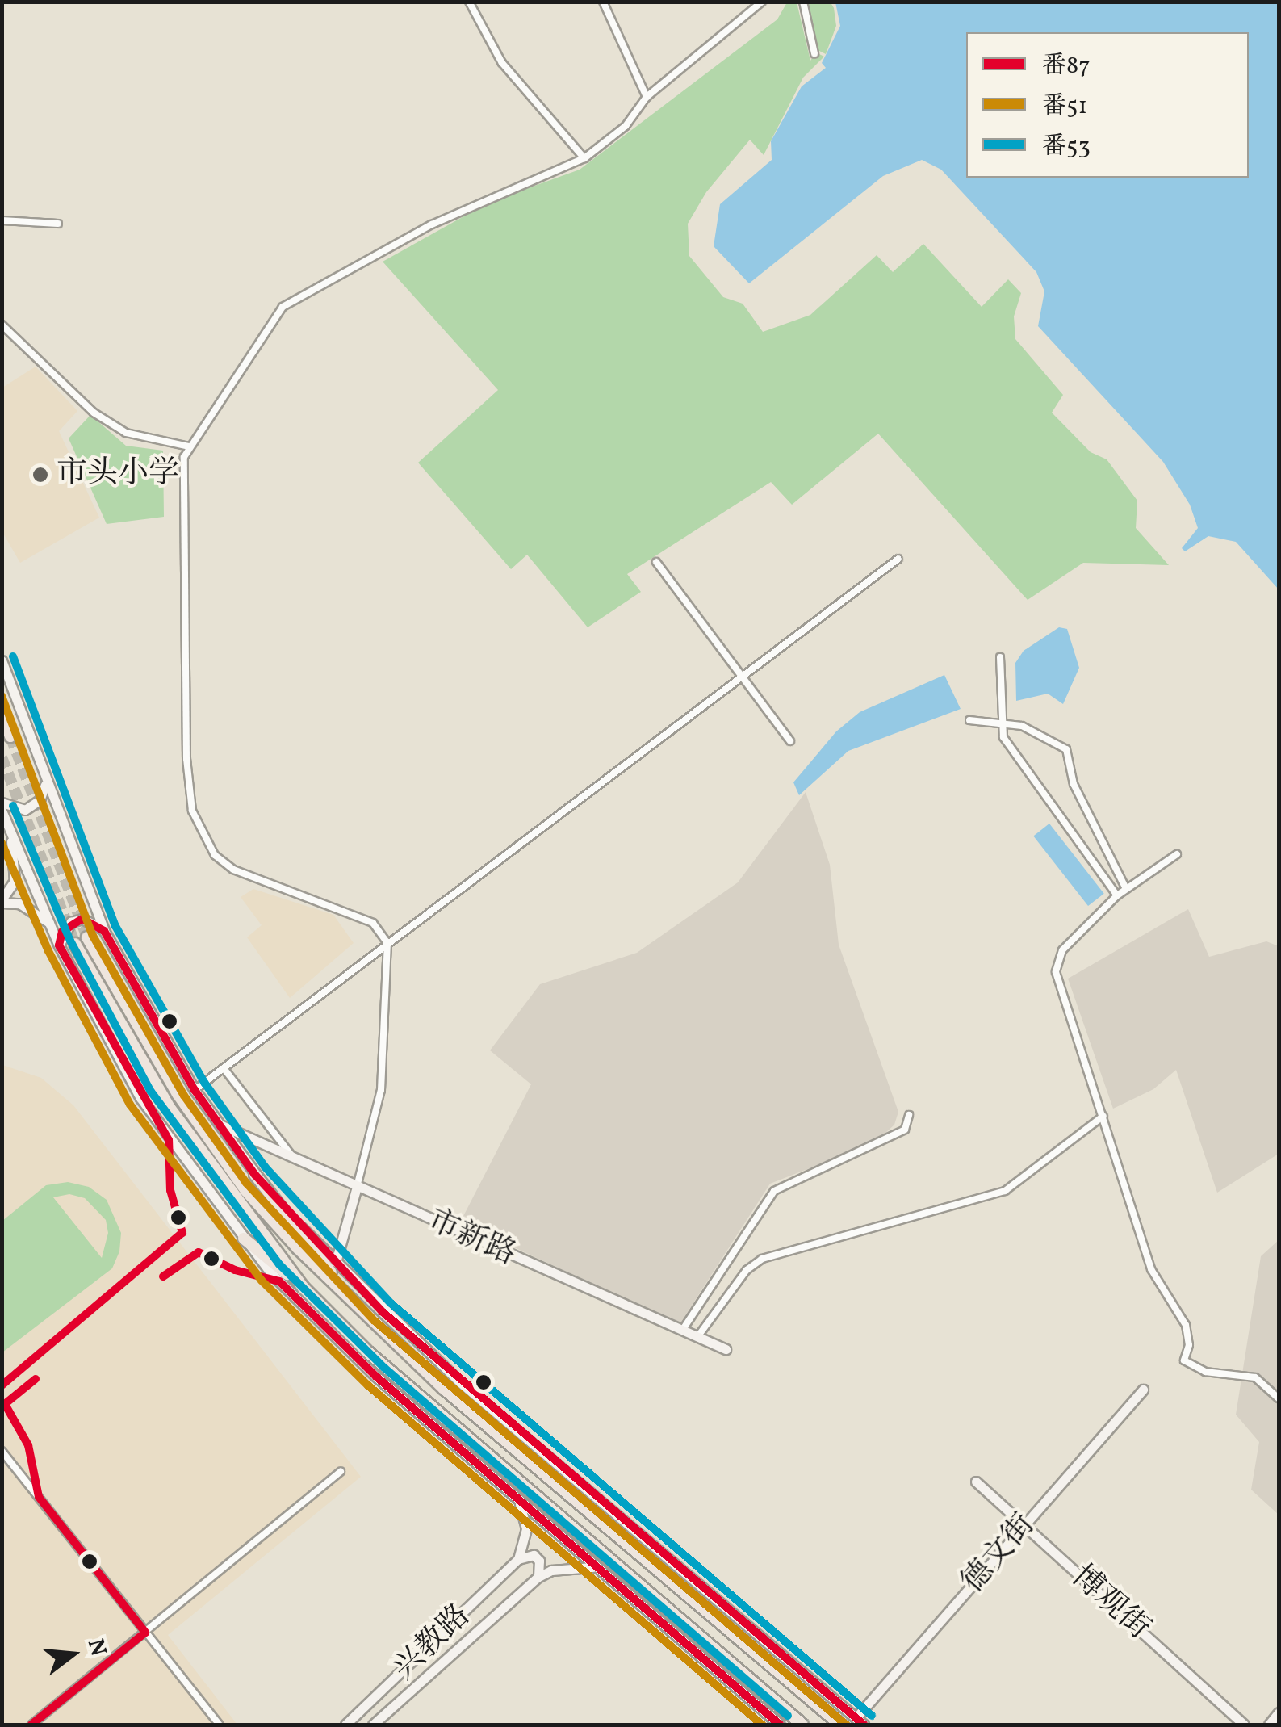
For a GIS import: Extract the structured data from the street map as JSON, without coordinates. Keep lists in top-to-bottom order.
{
  "streets": {
    "main road": [
      "市新路",
      "德文街",
      "博观街",
      "兴教路"
    ]
  },
  "crossings": [
    ["德文街", "博观街"]
  ],
  "places": ["市头小学"],
  "lines": ["transit line 番53", "transit line 番51", "transit line 番87"],
  "legend": ["番87", "番51", "番53"],
  "north": "right"
}
